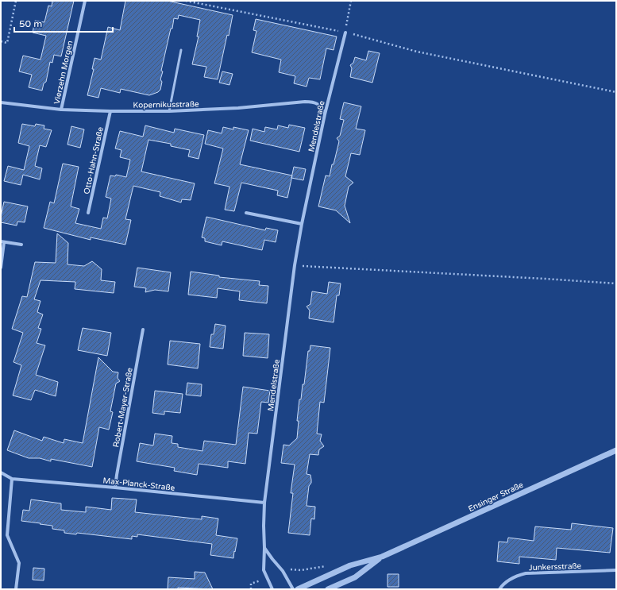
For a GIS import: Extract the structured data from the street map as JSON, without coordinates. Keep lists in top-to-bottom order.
{
  "streets": {
    "street": [
      "Vierzehn Morgen",
      "Kopernikusstraße",
      "Mendelstraße",
      "Otto-Hahn-Straße",
      "Robert-Mayer-Straße",
      "Max-Planck-Straße",
      "Ensinger Straße",
      "Junkersstraße"
    ]
  },
  "crossings": [
    ["Vierzehn Morgen", "Kopernikusstraße"],
    ["Kopernikusstraße", "Mendelstraße"],
    ["Kopernikusstraße", "Otto-Hahn-Straße"],
    ["Mendelstraße", "Max-Planck-Straße"],
    ["Robert-Mayer-Straße", "Max-Planck-Straße"]
  ],
  "scale_bar": "50 m"
}
